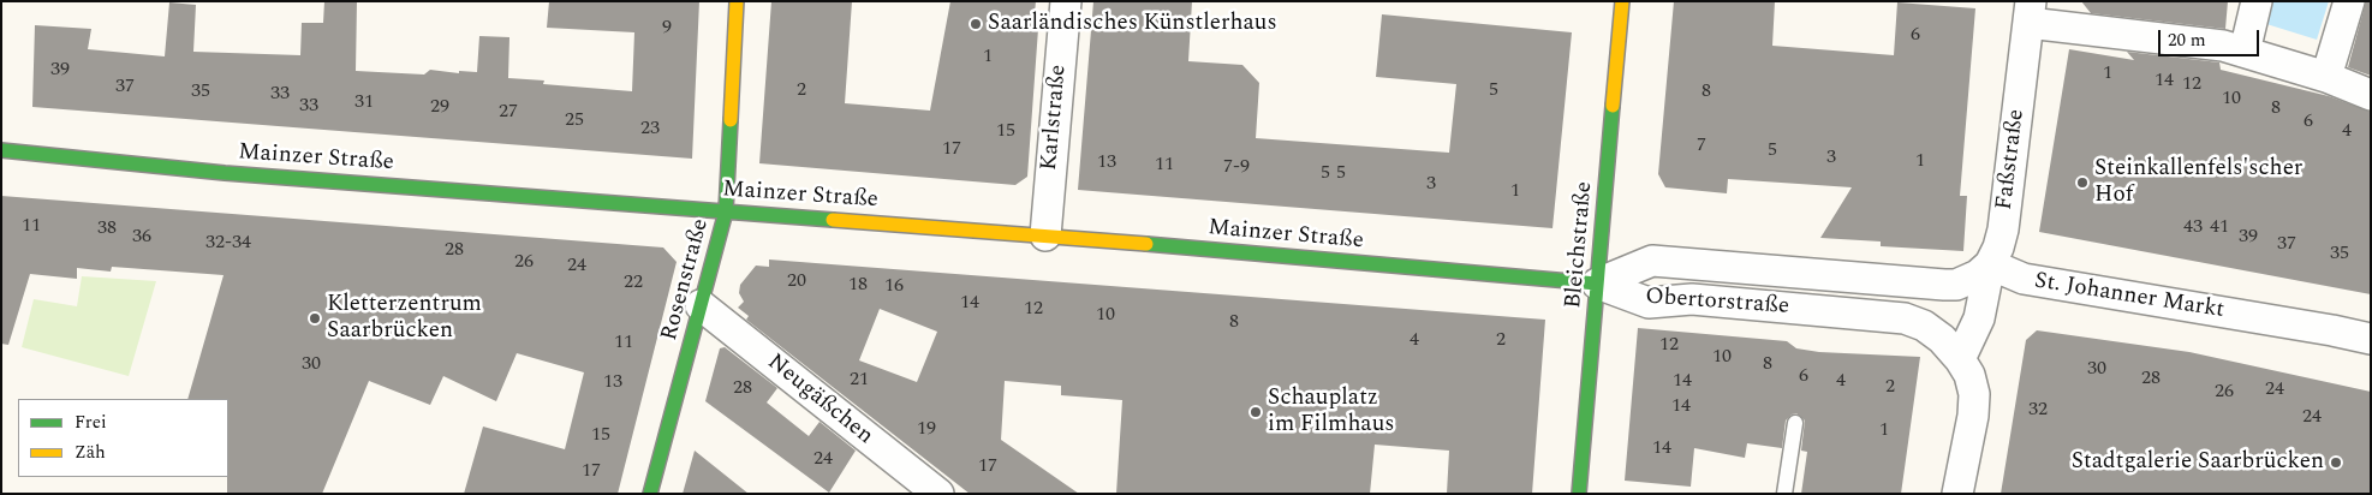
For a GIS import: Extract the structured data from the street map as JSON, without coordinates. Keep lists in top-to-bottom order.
{
  "streets": {
    "main road": ["Mainzer Straße", "Bleichstraße", "Rosenstraße"],
    "street": [
      "Karlstraße",
      "Faßstraße",
      "St. Johanner Markt",
      "Obertorstraße",
      "Neugäßchen"
    ]
  },
  "crossings": [
    ["Karlstraße", "Mainzer Straße"],
    ["Mainzer Straße", "Bleichstraße"],
    ["Mainzer Straße", "Rosenstraße"],
    ["Mainzer Straße", "Obertorstraße"],
    ["Faßstraße", "St. Johanner Markt"],
    ["Faßstraße", "Obertorstraße"],
    ["Bleichstraße", "Obertorstraße"],
    ["Rosenstraße", "Neugäßchen"],
    ["St. Johanner Markt", "Obertorstraße"]
  ],
  "places": [
    "Saarländisches Künstlerhaus",
    "Steinkallenfels'scher Hof",
    "Kletterzentrum Saarbrücken",
    "Schauplatz im Filmhaus",
    "Stadtgalerie Saarbrücken"
  ],
  "house_numbers": [
    "9",
    "6",
    "1",
    "39",
    "1",
    "14",
    "12",
    "37",
    "2",
    "5",
    "35",
    "8",
    "33",
    "10",
    "31",
    "33",
    "29",
    "8",
    "27",
    "25",
    "6",
    "23",
    "15",
    "4",
    "7",
    "17",
    "5",
    "3",
    "1",
    "13",
    "11",
    "7-9",
    "5",
    "5",
    "3",
    "1",
    "11",
    "43",
    "41",
    "38",
    "36",
    "39",
    "32-34",
    "37",
    "28",
    "35",
    "26",
    "24",
    "20",
    "22",
    "18",
    "16",
    "14",
    "12",
    "10",
    "8",
    "4",
    "2",
    "11",
    "12",
    "10",
    "30",
    "8",
    "30",
    "6",
    "28",
    "21",
    "14",
    "4",
    "13",
    "2",
    "28",
    "24",
    "26",
    "14",
    "32",
    "24",
    "19",
    "1",
    "15",
    "14",
    "24",
    "17",
    "17"
  ],
  "legend": ["Frei", "Zäh"],
  "scale_bar": "20 m"
}
